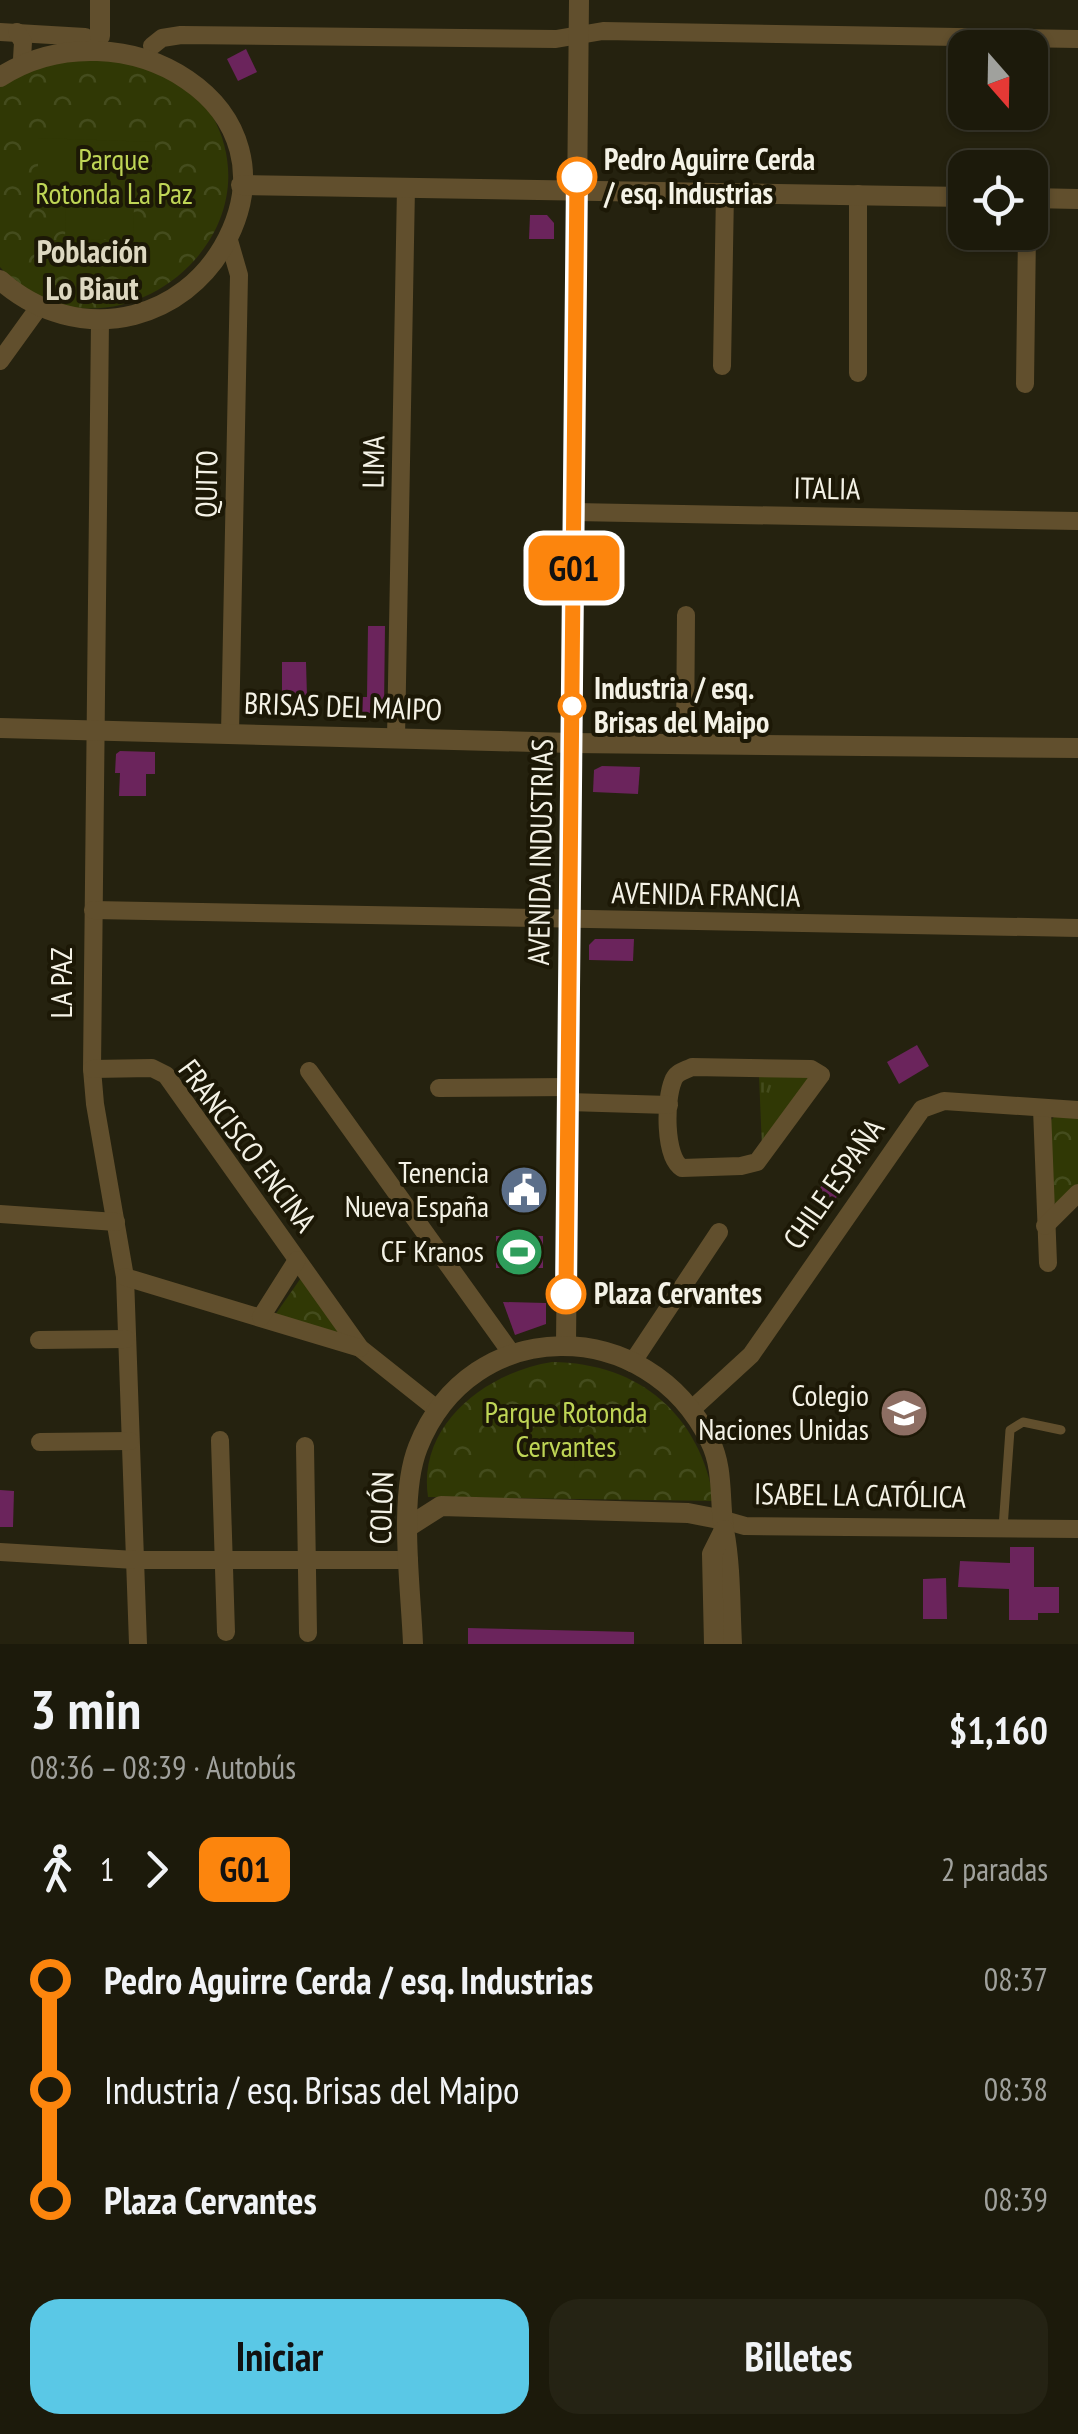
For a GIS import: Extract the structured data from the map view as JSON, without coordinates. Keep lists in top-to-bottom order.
{
  "streets": {
    "street": [
      "LIMA",
      "QUITO",
      "ITALIA",
      "BRISAS DEL MAIPO",
      "AVENIDA INDUSTRIAS",
      "AVENIDA FRANCIA",
      "LA PAZ",
      "FRANCISCO ENCINA",
      "CHILE ESPAÑA",
      "ISABEL LA CATÓLICA",
      "COLÓN"
    ]
  },
  "crossings": [
    ["LIMA", "BRISAS DEL MAIPO"],
    ["QUITO", "BRISAS DEL MAIPO"],
    ["ITALIA", "AVENIDA INDUSTRIAS"],
    ["BRISAS DEL MAIPO", "AVENIDA INDUSTRIAS"],
    ["BRISAS DEL MAIPO", "LA PAZ"],
    ["AVENIDA INDUSTRIAS", "AVENIDA FRANCIA"],
    ["AVENIDA INDUSTRIAS", "COLÓN"],
    ["AVENIDA FRANCIA", "LA PAZ"],
    ["LA PAZ", "FRANCISCO ENCINA"],
    ["FRANCISCO ENCINA", "COLÓN"]
  ],
  "districts": ["Población Lo Biaut"],
  "parks": ["Parque Rotonda La Paz", "Parque Rotonda Cervantes"],
  "places": {
    "other": ["Pedro Aguirre Cerda / esq. Industrias", "Industria / esq. Brisas del Maipo", "Plaza Cervantes"],
    "public building": ["Tenencia Nueva España"],
    "sports": ["CF Kranos"],
    "school or university": ["Colegio Naciones Unidas"]
  },
  "lines": ["bus line G01"],
  "north": "bottom",
  "page": {
    "on_map": "G01",
    "heading": ["3 min", "08:36 – 08:39 · Autobús", "$1,160"],
    "legs": ["1", "G01", "2 paradas"],
    "list": [
      {
        "name": "Pedro Aguirre Cerda / esq. Industrias",
        "value": "08:37"
      },
      {
        "name": "Industria / esq. Brisas del Maipo",
        "value": "08:38"
      },
      {
        "name": "Plaza Cervantes",
        "value": "08:39"
      }
    ],
    "buttons": ["Iniciar", "Billetes"]
  }
}
